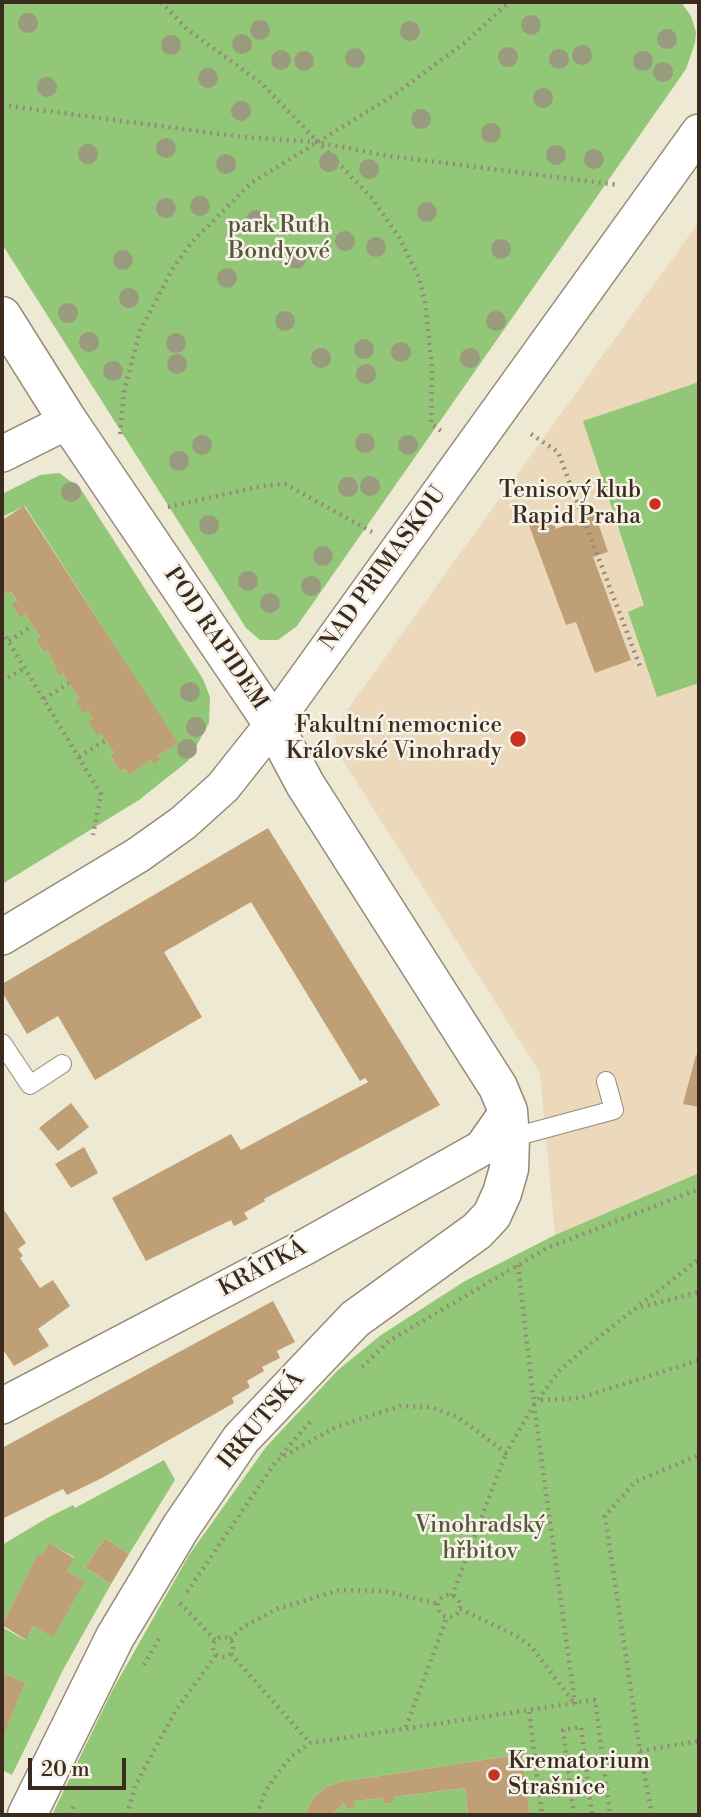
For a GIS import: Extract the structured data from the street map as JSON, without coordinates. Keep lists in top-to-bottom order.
{
  "streets": {
    "street": [
      "NAD PRIMASKOU",
      "POD RAPIDEM",
      "KRÁTKÁ",
      "IRKUTSKÁ"
    ]
  },
  "crossings": [
    ["NAD PRIMASKOU", "POD RAPIDEM"],
    ["POD RAPIDEM", "KRÁTKÁ"],
    ["POD RAPIDEM", "IRKUTSKÁ"],
    ["KRÁTKÁ", "IRKUTSKÁ"]
  ],
  "parks": ["park Ruth Bondyové", "Vinohradský hřbitov"],
  "places": ["Tenisový klub Rapid Praha", "Fakultní nemocnice Královské Vinohrady", "Krematorium Strašnice"],
  "scale_bar": "20 m"
}
